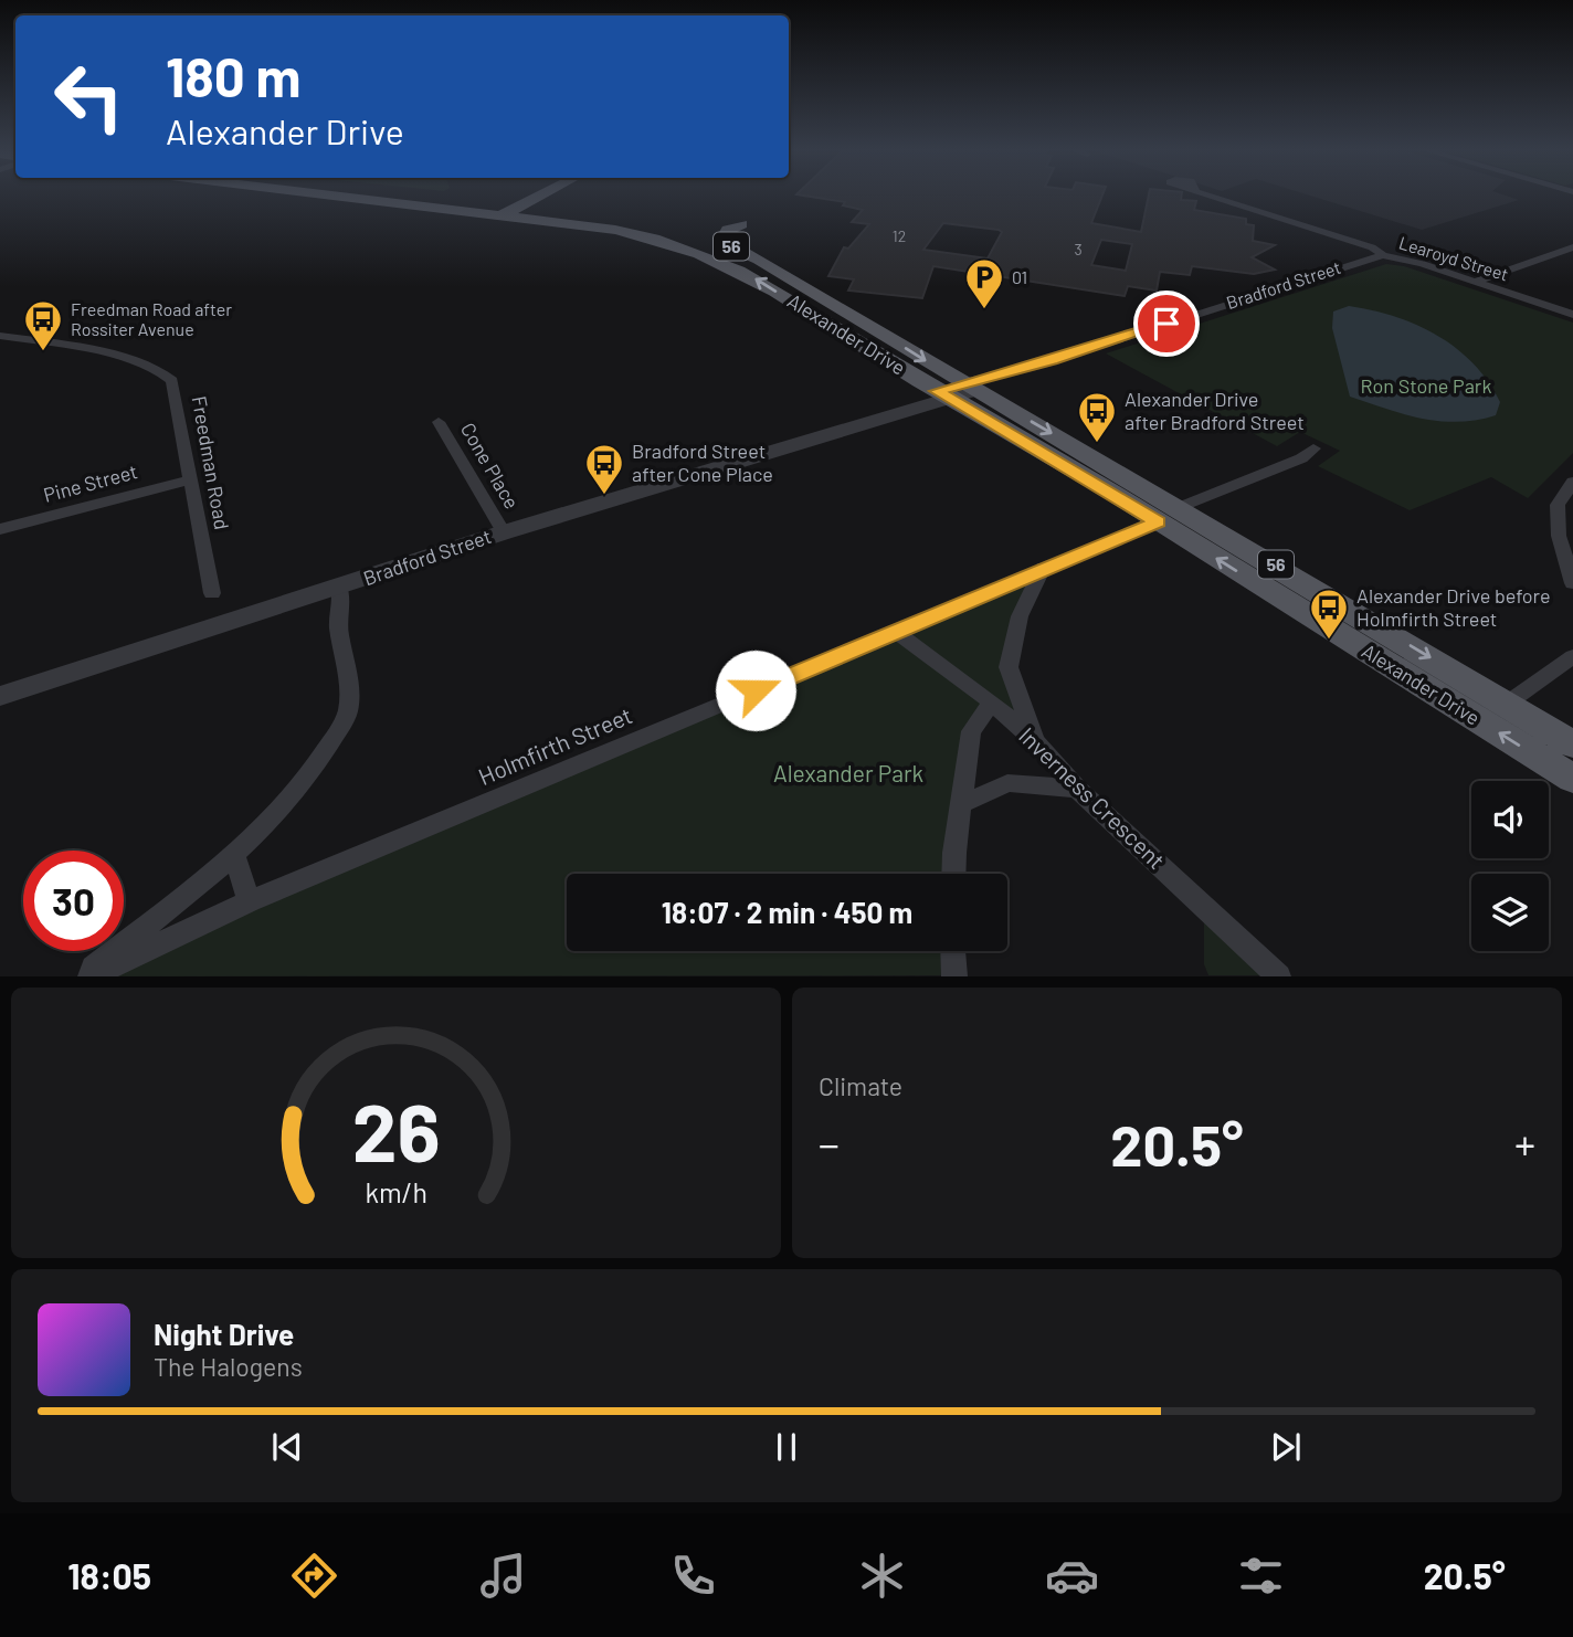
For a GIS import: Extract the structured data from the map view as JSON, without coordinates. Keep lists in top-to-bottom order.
{
  "streets": {
    "main road": ["56", "Alexander Drive"],
    "street": [
      "Learoyd Street",
      "Bradford Street",
      "Freedman Road",
      "Cone Place",
      "Pine Street",
      "Holmfirth Street",
      "Inverness Crescent"
    ]
  },
  "crossings": [
    ["Learoyd Street", "Bradford Street"],
    ["Bradford Street", "Alexander Drive"],
    ["Bradford Street", "Cone Place"],
    ["Alexander Drive", "Holmfirth Street"],
    ["Freedman Road", "Pine Street"],
    ["Holmfirth Street", "Inverness Crescent"]
  ],
  "parks": ["Ron Stone Park", "Alexander Park"],
  "places": {
    "parking": ["01"],
    "bus stop": [
      "Freedman Road after Rossiter Avenue",
      "Alexander Drive after Bradford Street",
      "Bradford Street after Cone Place",
      "Alexander Drive before Holmfirth Street"
    ]
  },
  "house_numbers": ["12", "3"],
  "page": {
    "turn": ["180 m", "Alexander Drive"],
    "limit": "30",
    "trip": "18:07 · 2 min · 450 m",
    "tile": "Climate",
    "heat": ["−", "20.5°", "+"],
    "song": ["Night Drive", "The Halogens"],
    "tabs": ["18:05", "20.5°"],
    "gauge": ["26", "km/h"]
  }
}
